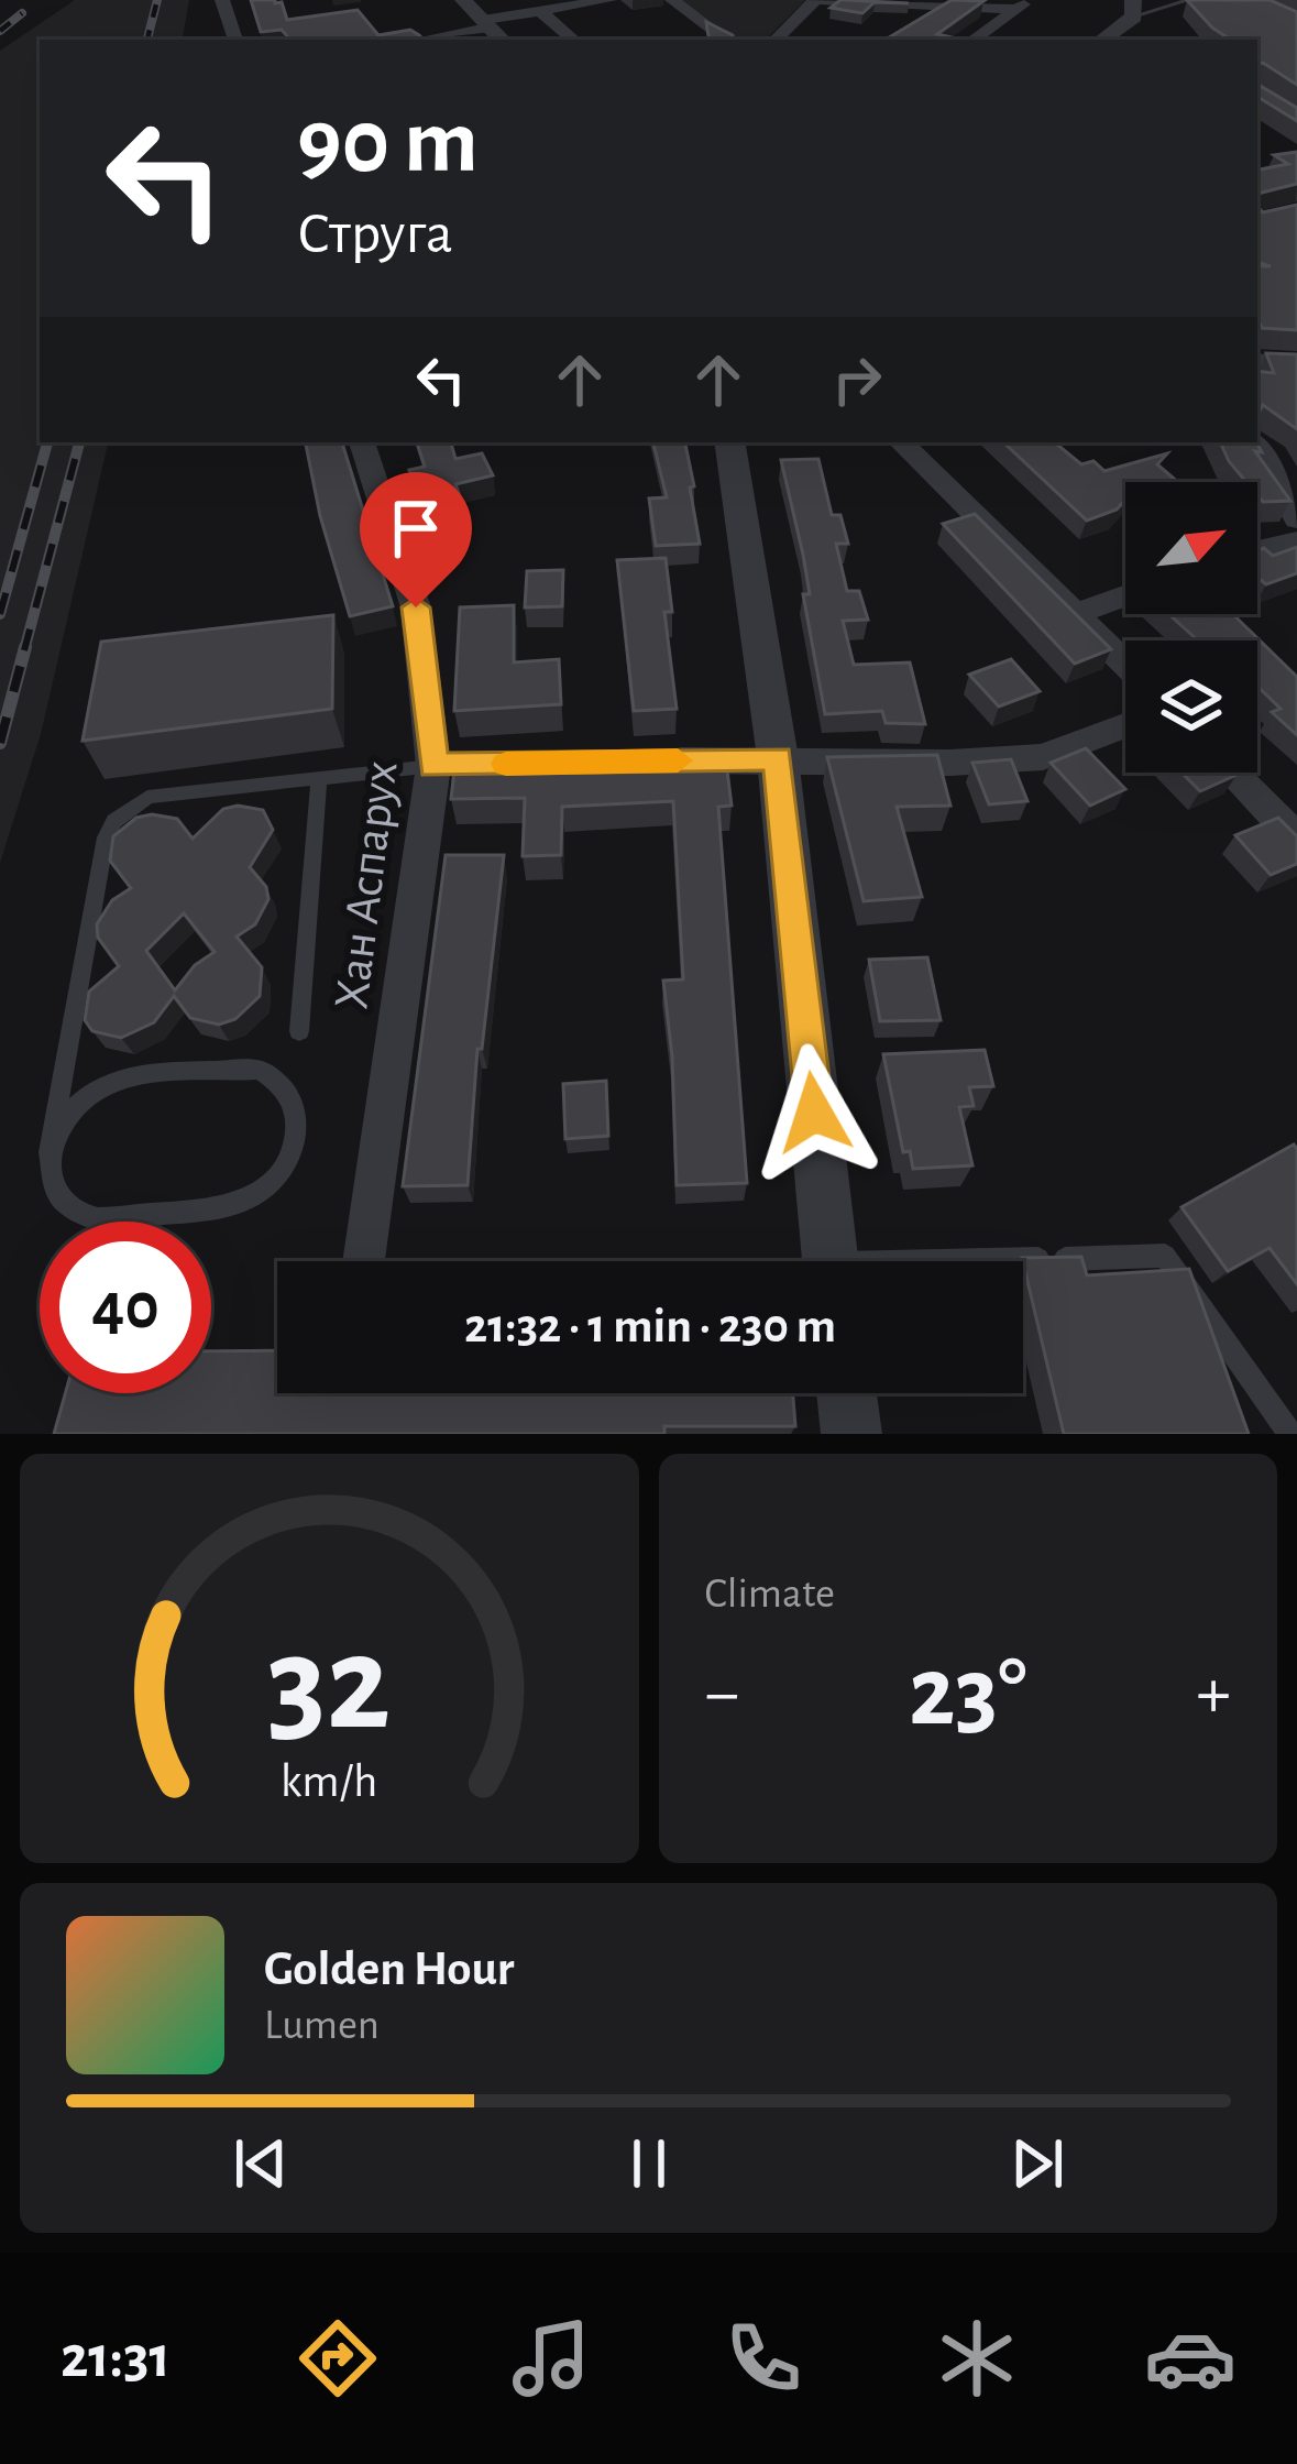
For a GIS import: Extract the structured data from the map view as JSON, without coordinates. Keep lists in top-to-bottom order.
{
  "streets": {
    "street": ["Хан Аспарух"]
  },
  "north": "top right",
  "page": {
    "turn": ["90 m", "Струга"],
    "limit": "40",
    "trip": "21:32 · 1 min · 230 m",
    "tile": "Climate",
    "heat": ["−", "23°", "+"],
    "song": ["Golden Hour", "Lumen"],
    "tabs": "21:31",
    "gauge": ["32", "km/h"]
  }
}
